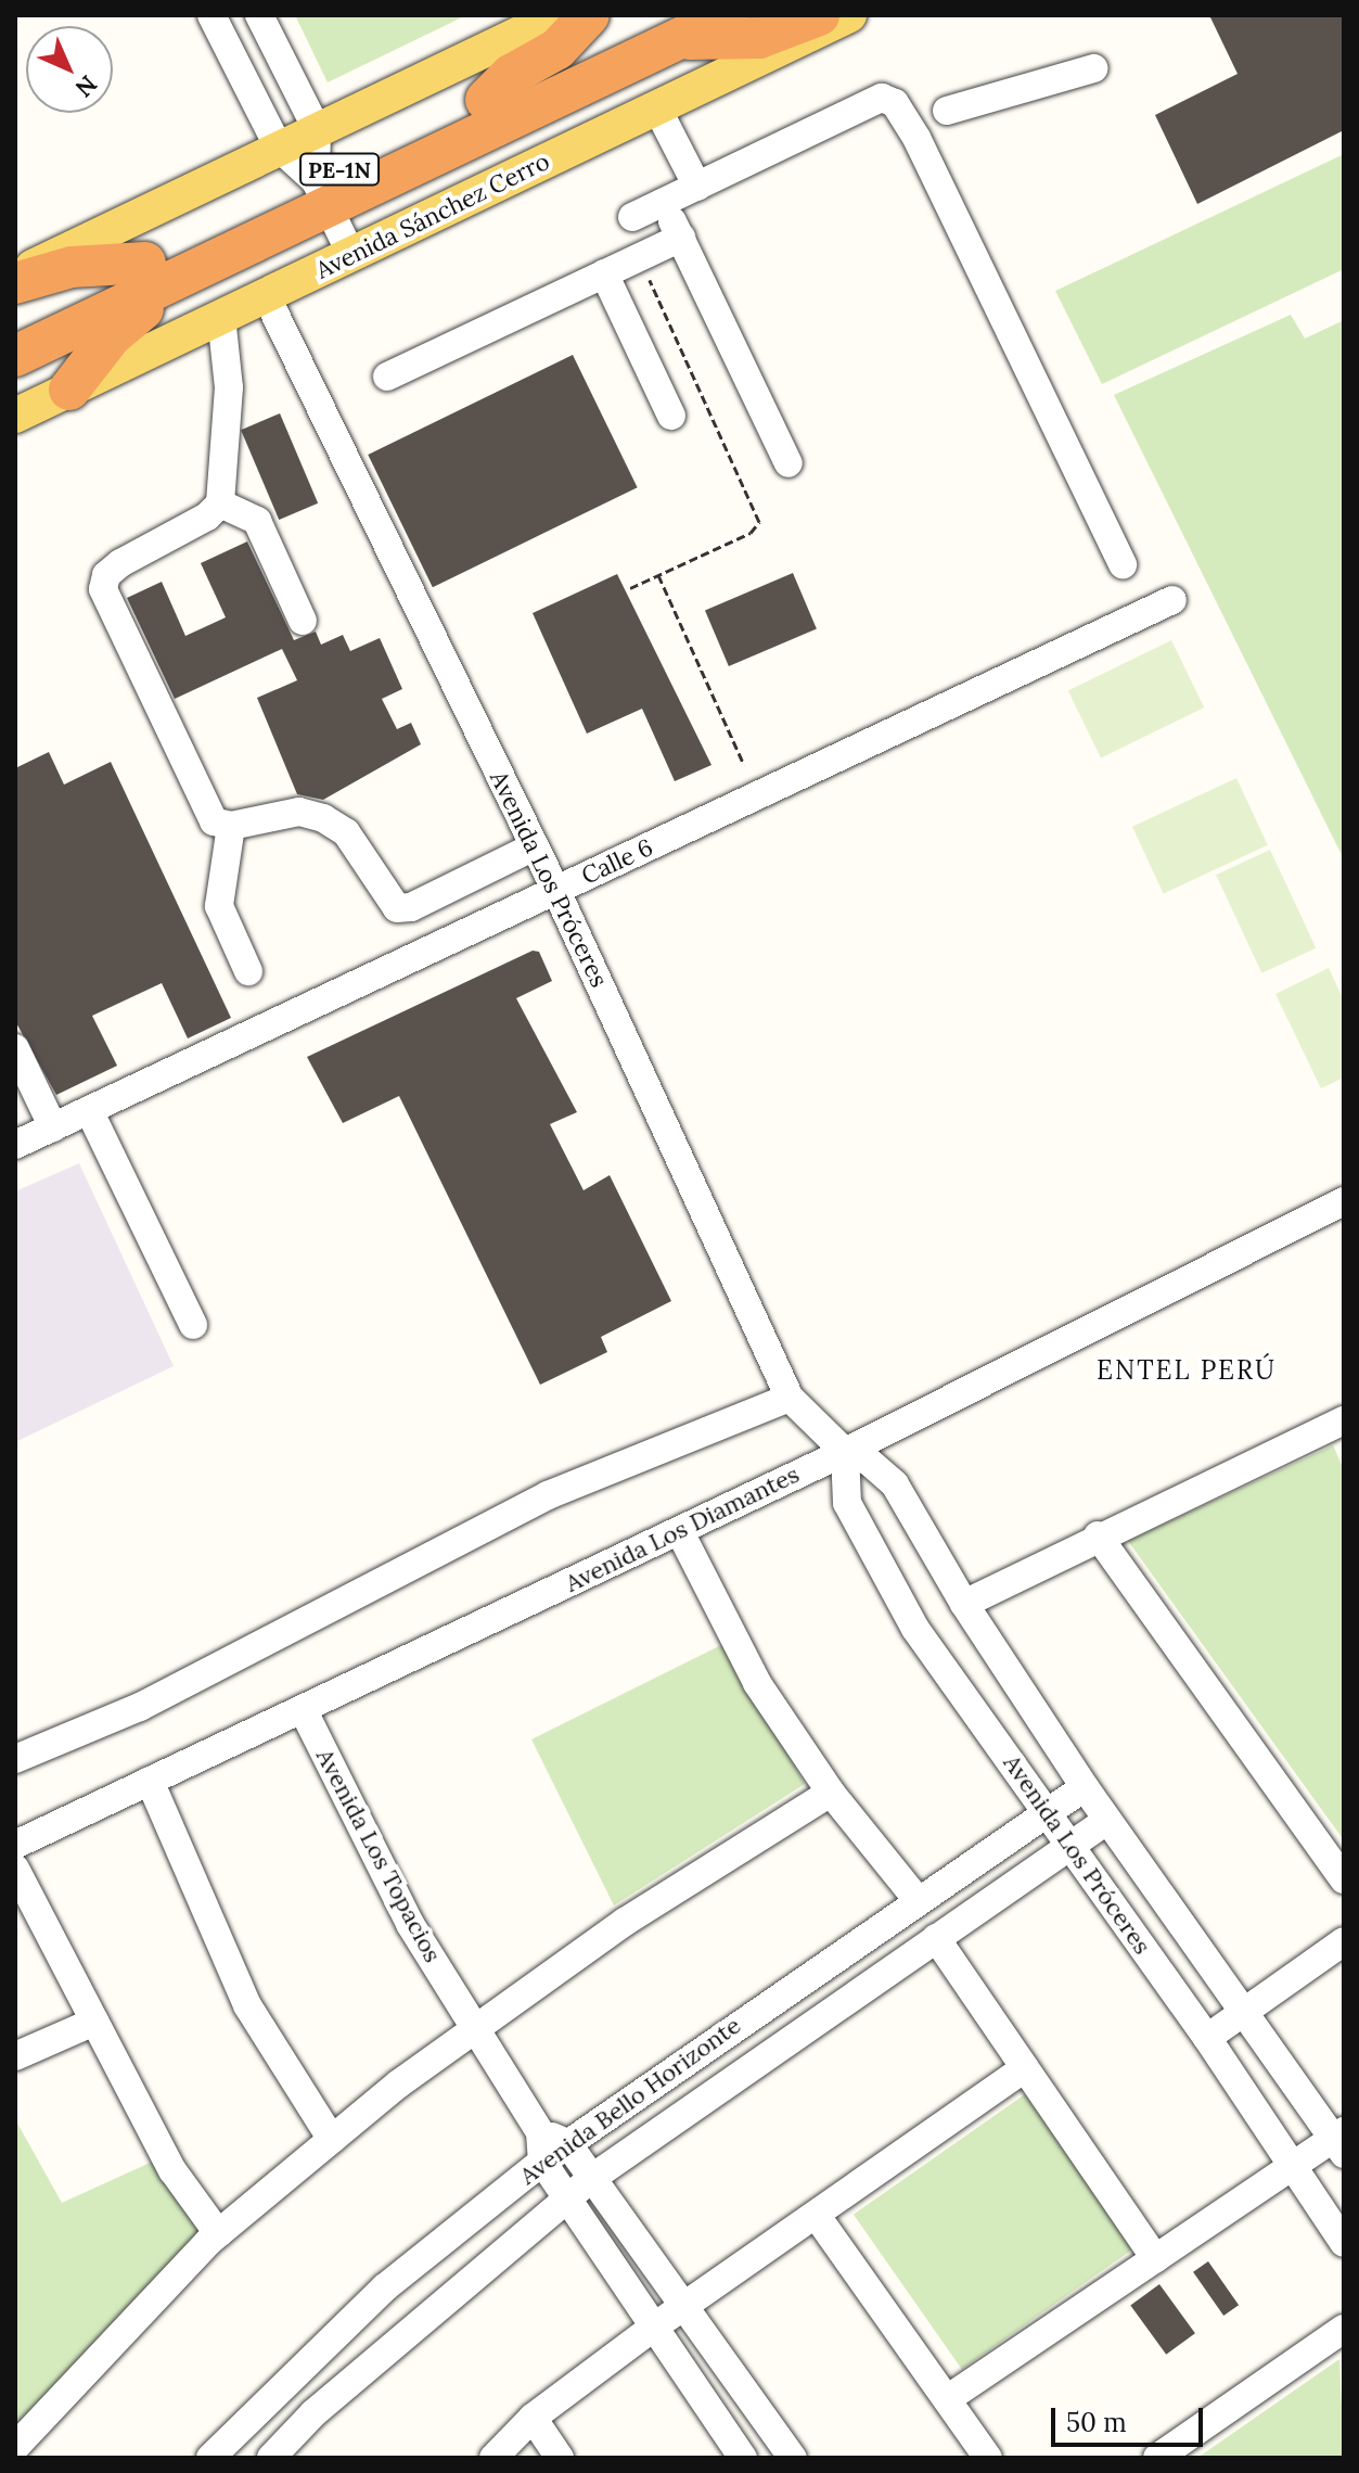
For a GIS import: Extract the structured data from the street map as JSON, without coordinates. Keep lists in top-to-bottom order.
{
  "streets": {
    "highway": ["PE-1N"],
    "main road": ["Avenida Sánchez Cerro"],
    "street": [
      "Calle 6",
      "Avenida Los Próceres",
      "Avenida Los Diamantes",
      "Avenida Los Topacios",
      "Avenida Bello Horizonte"
    ]
  },
  "crossings": [
    ["Avenida Sánchez Cerro", "Avenida Los Próceres"],
    ["Calle 6", "Avenida Los Próceres"],
    ["Avenida Los Próceres", "Avenida Los Diamantes"],
    ["Avenida Los Próceres", "Avenida Bello Horizonte"],
    ["Avenida Los Diamantes", "Avenida Los Topacios"],
    ["Avenida Los Topacios", "Avenida Bello Horizonte"]
  ],
  "districts": ["ENTEL PERÚ"],
  "scale_bar": "50 m",
  "north": "bottom right"
}
